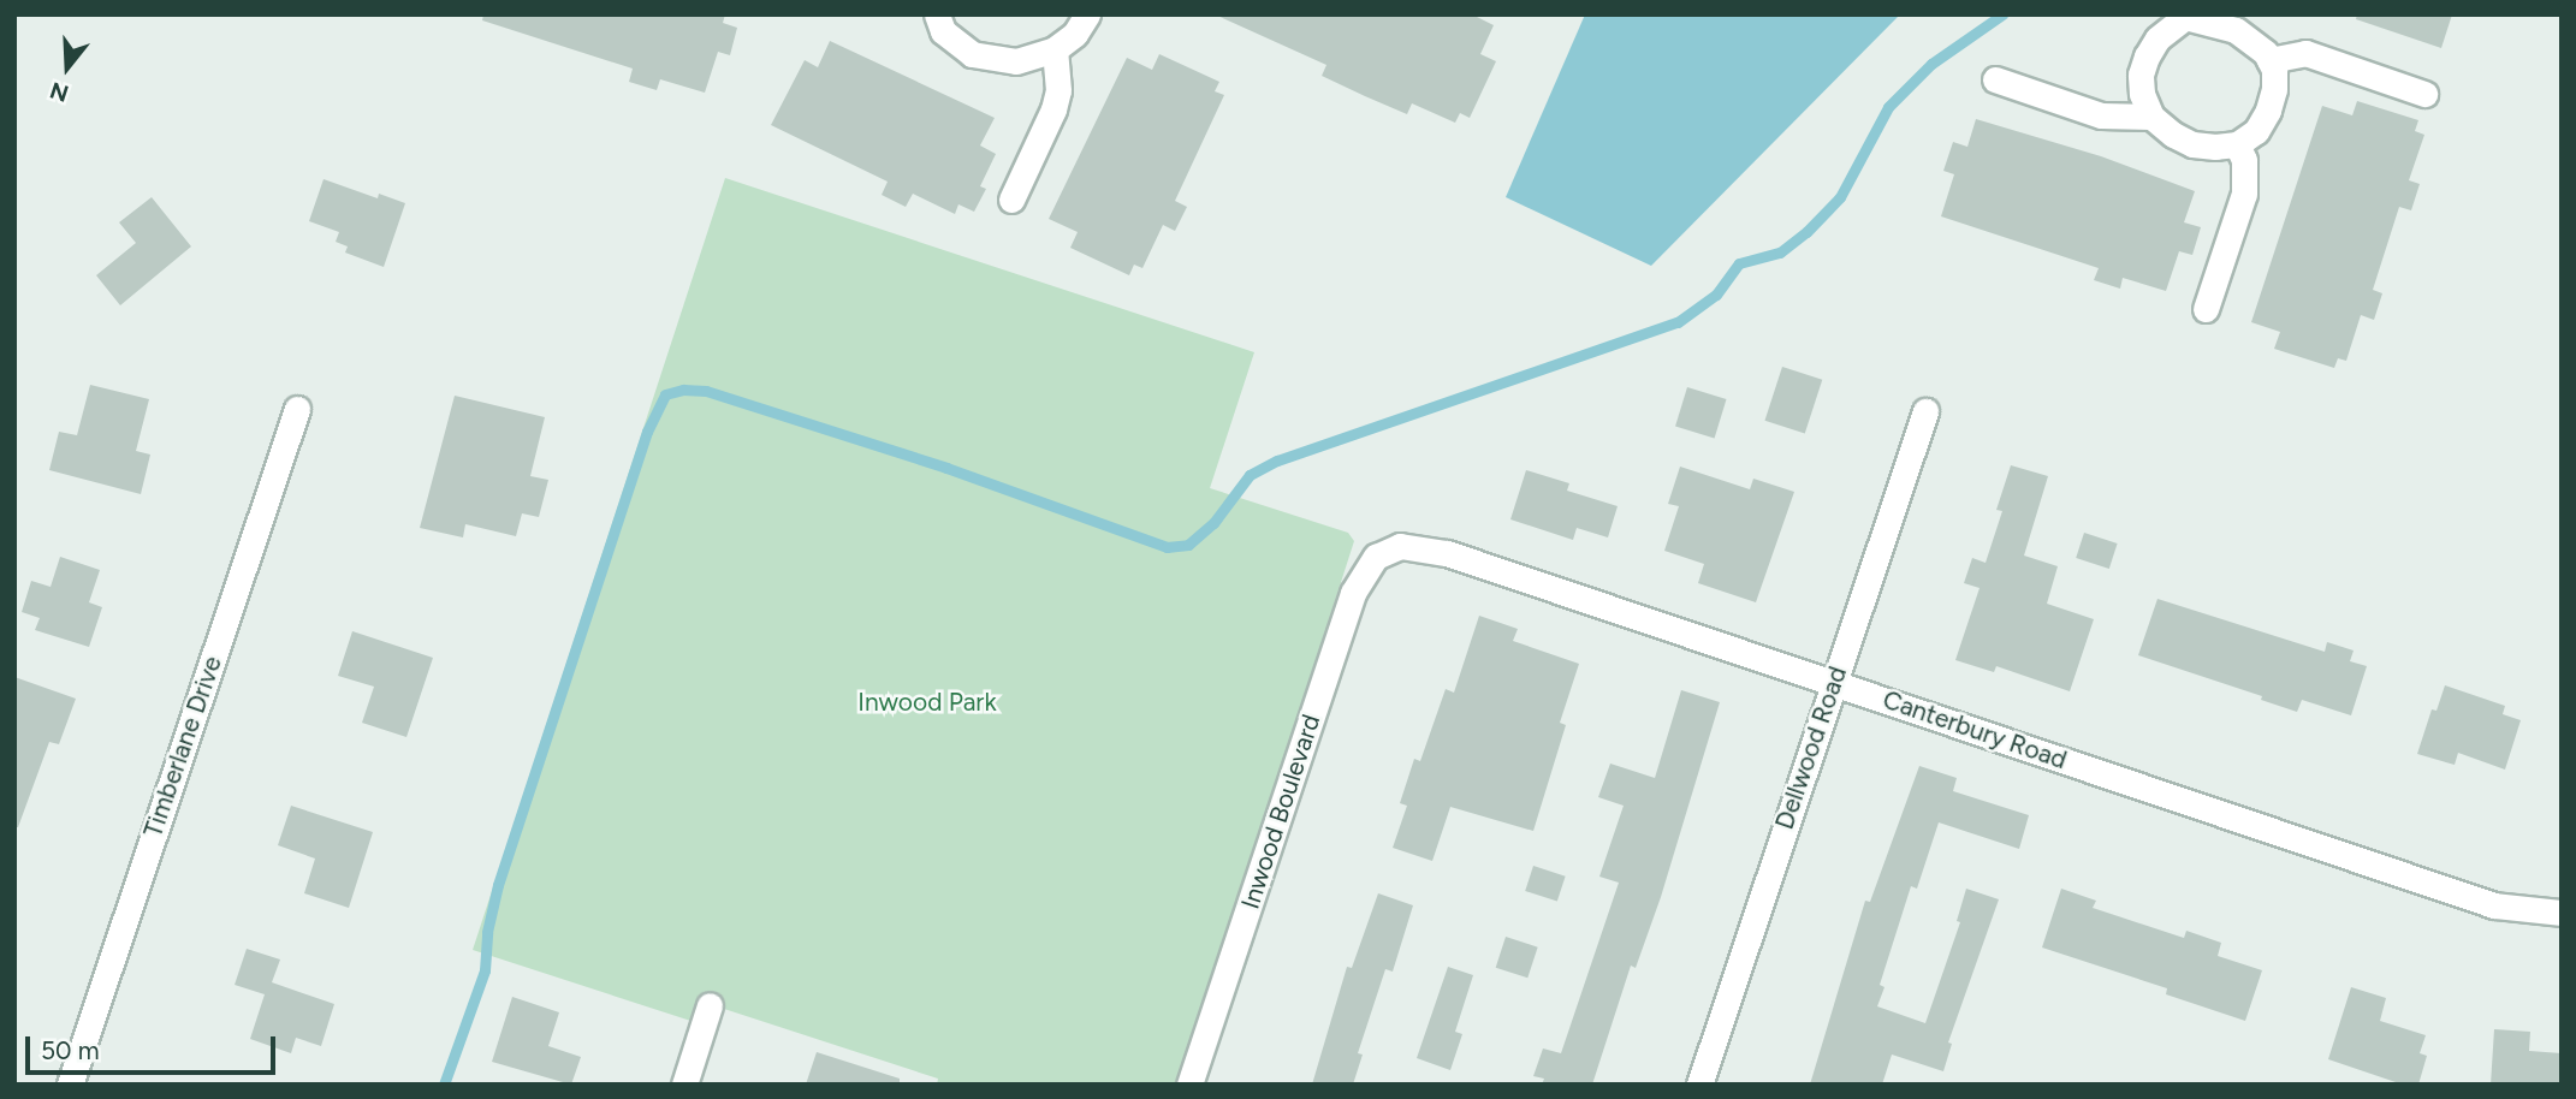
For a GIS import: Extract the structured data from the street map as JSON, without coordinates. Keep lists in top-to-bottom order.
{
  "streets": {
    "street": [
      "Canterbury Road",
      "Timberlane Drive",
      "Dellwood Road",
      "Inwood Boulevard"
    ]
  },
  "crossings": [
    ["Canterbury Road", "Dellwood Road"],
    ["Canterbury Road", "Inwood Boulevard"]
  ],
  "parks": ["Inwood Park"],
  "scale_bar": "50 m",
  "north": "bottom"
}
